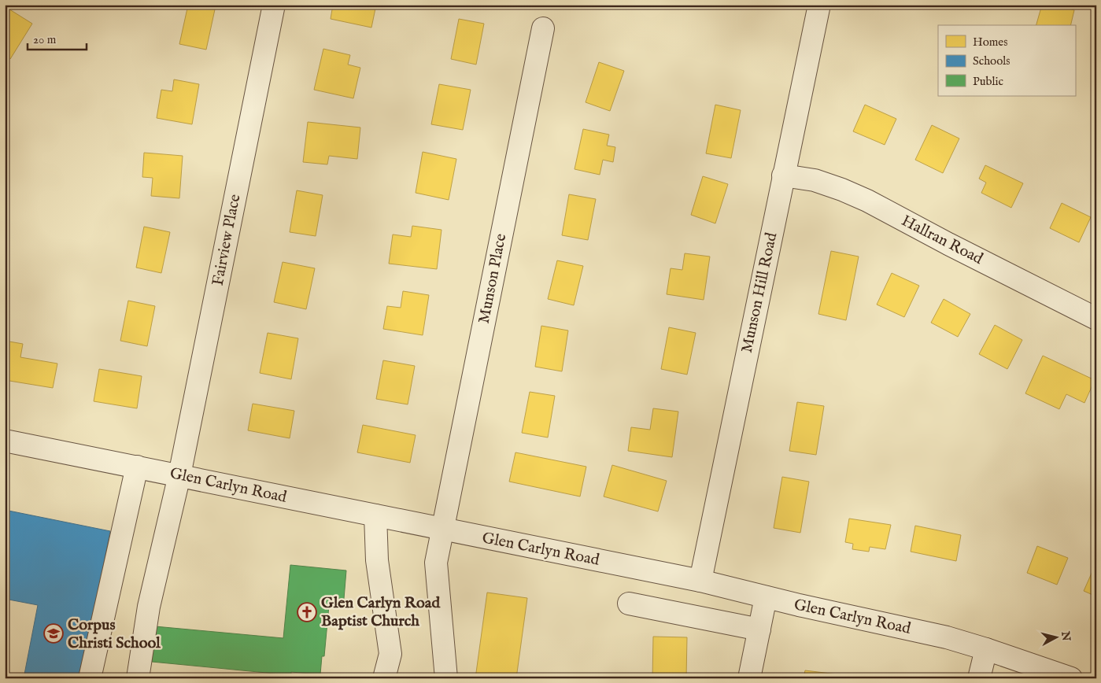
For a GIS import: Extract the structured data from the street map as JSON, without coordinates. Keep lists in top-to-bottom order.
{
  "streets": {
    "street": [
      "Fairview Place",
      "Hallran Road",
      "Munson Place",
      "Munson Hill Road",
      "Glen Carlyn Road"
    ]
  },
  "crossings": [
    ["Fairview Place", "Glen Carlyn Road"],
    ["Hallran Road", "Munson Hill Road"],
    ["Munson Place", "Glen Carlyn Road"],
    ["Munson Hill Road", "Glen Carlyn Road"]
  ],
  "places": {
    "church": ["Glen Carlyn Road Baptist Church"],
    "school or university": ["Corpus Christi School"]
  },
  "legend": ["Homes", "Schools", "Public"],
  "scale_bar": "20 m",
  "north": "right"
}
